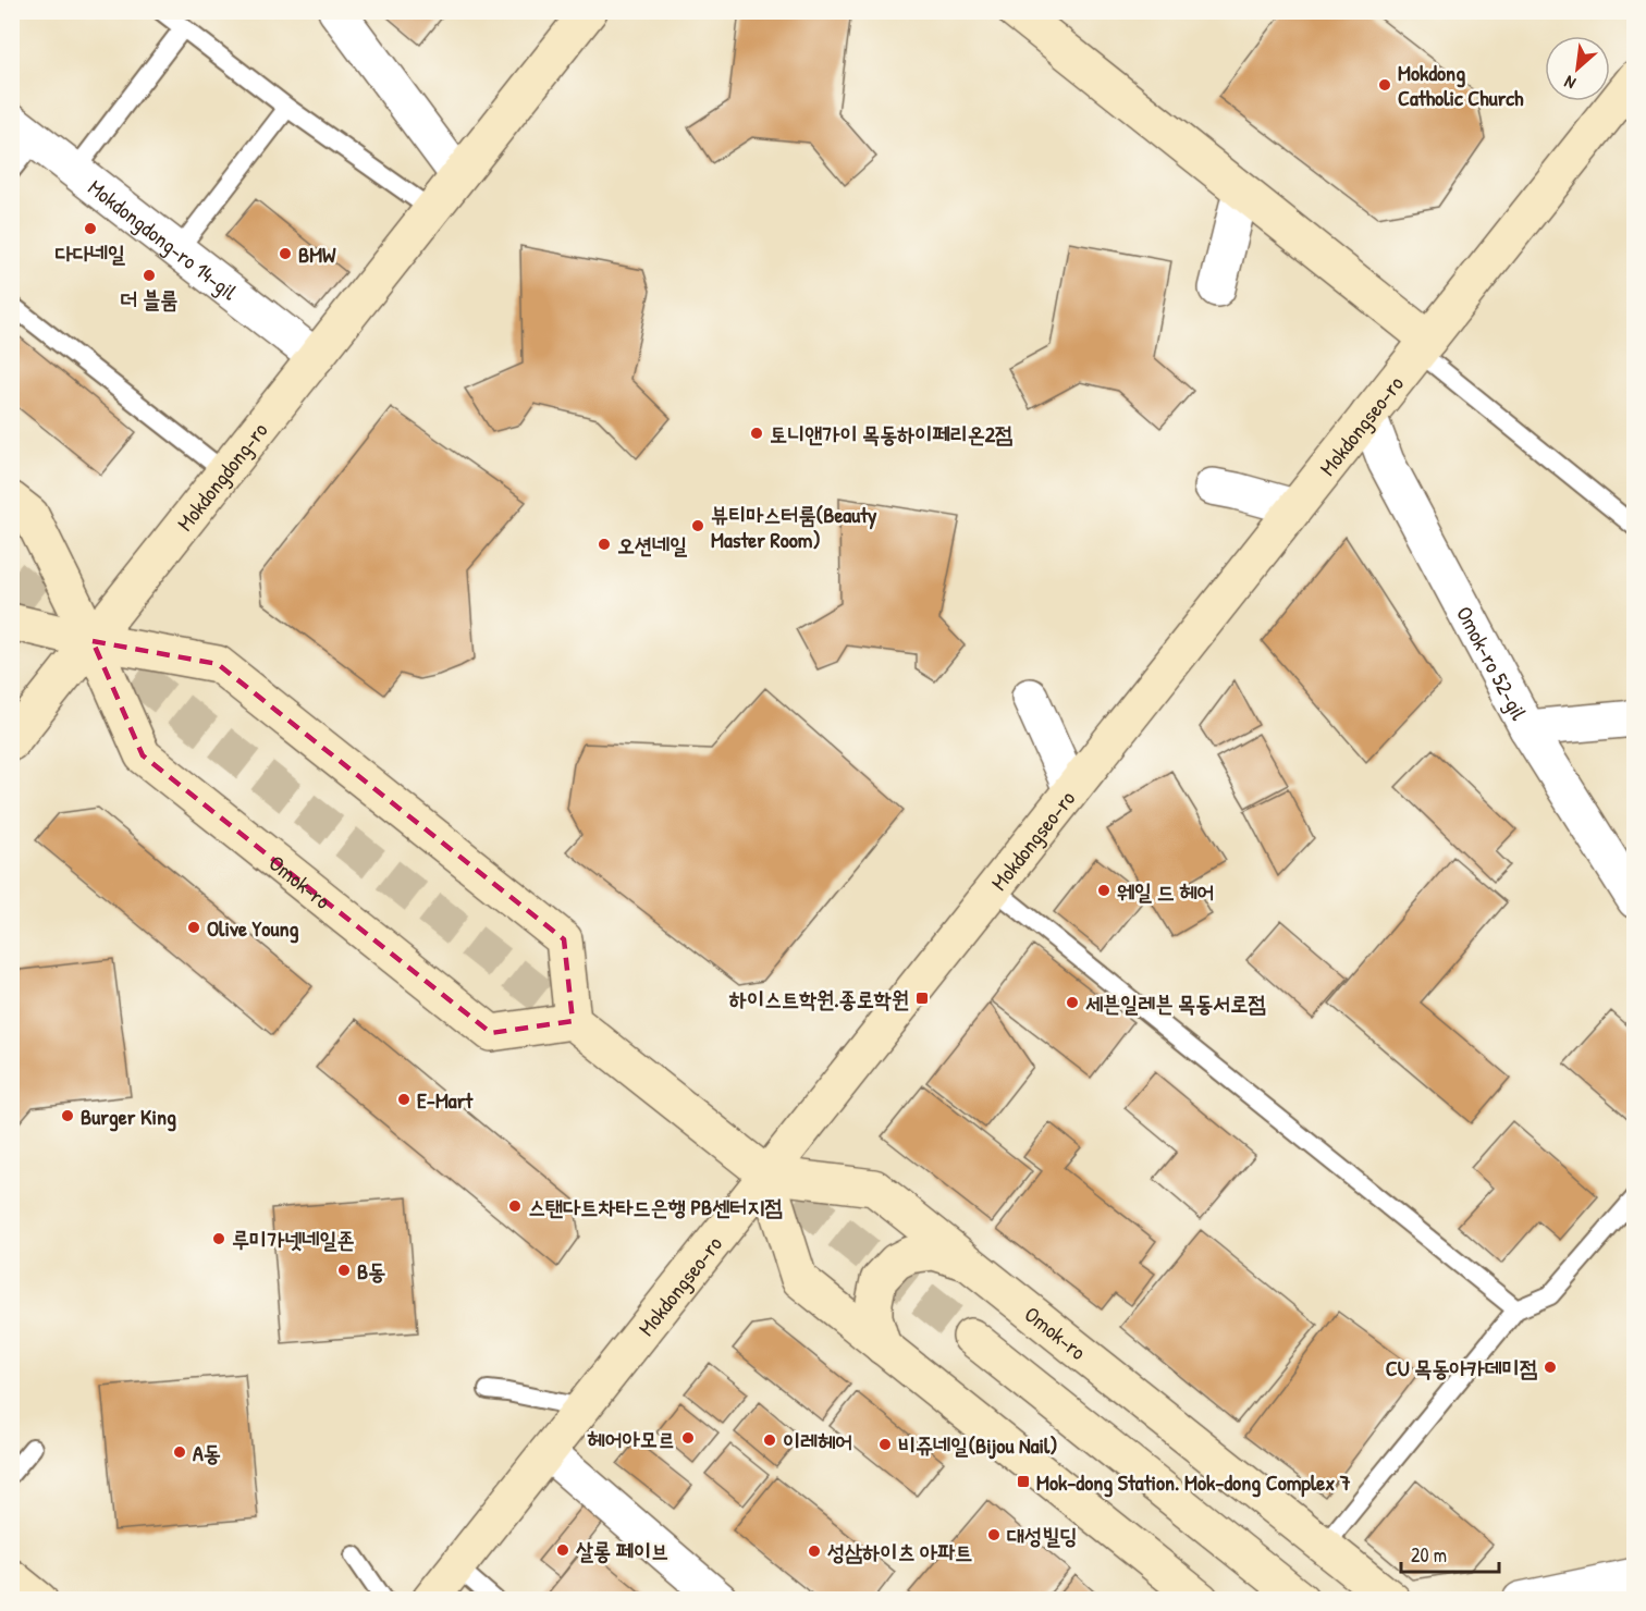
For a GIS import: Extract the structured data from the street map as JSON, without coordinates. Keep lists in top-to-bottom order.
{
  "streets": {
    "main road": ["Mokdongseo-ro", "Mokdongdong-ro", "Omok-ro"],
    "street": ["Mokdongdong-ro 14-gil", "Omok-ro 52-gil"]
  },
  "crossings": [
    ["Mokdongdong-ro 14-gil", "Mokdongdong-ro"],
    ["Mokdongseo-ro", "Omok-ro 52-gil"],
    ["Mokdongseo-ro", "Omok-ro"],
    ["Mokdongdong-ro", "Omok-ro"]
  ],
  "places": {
    "other": [
      "Mokdong Catholic Church",
      "다다네일",
      "BMW",
      "더 블룸",
      "토니앤가이 목동하이페리온2점",
      "뷰티마스터룸(Beauty Master Room)",
      "오션네일",
      "웨일 드 헤어",
      "Olive Young",
      "세븐일레븐 목동서로점",
      "E-Mart",
      "Burger King",
      "스탠다트차타드은행 PB센터지점",
      "루미가넷네일존",
      "B동",
      "CU 목동아카데미점",
      "헤어아모르",
      "이레헤어",
      "비쥬네일(Bijou Nail)",
      "A동",
      "대성빌딩",
      "살롱 페이브",
      "성삼하이츠 아파트"
    ],
    "transit": ["하이스트학원.종로학원", "Mok-dong Station. Mok-dong Complex 7"]
  },
  "scale_bar": "20 m",
  "north": "bottom left"
}
